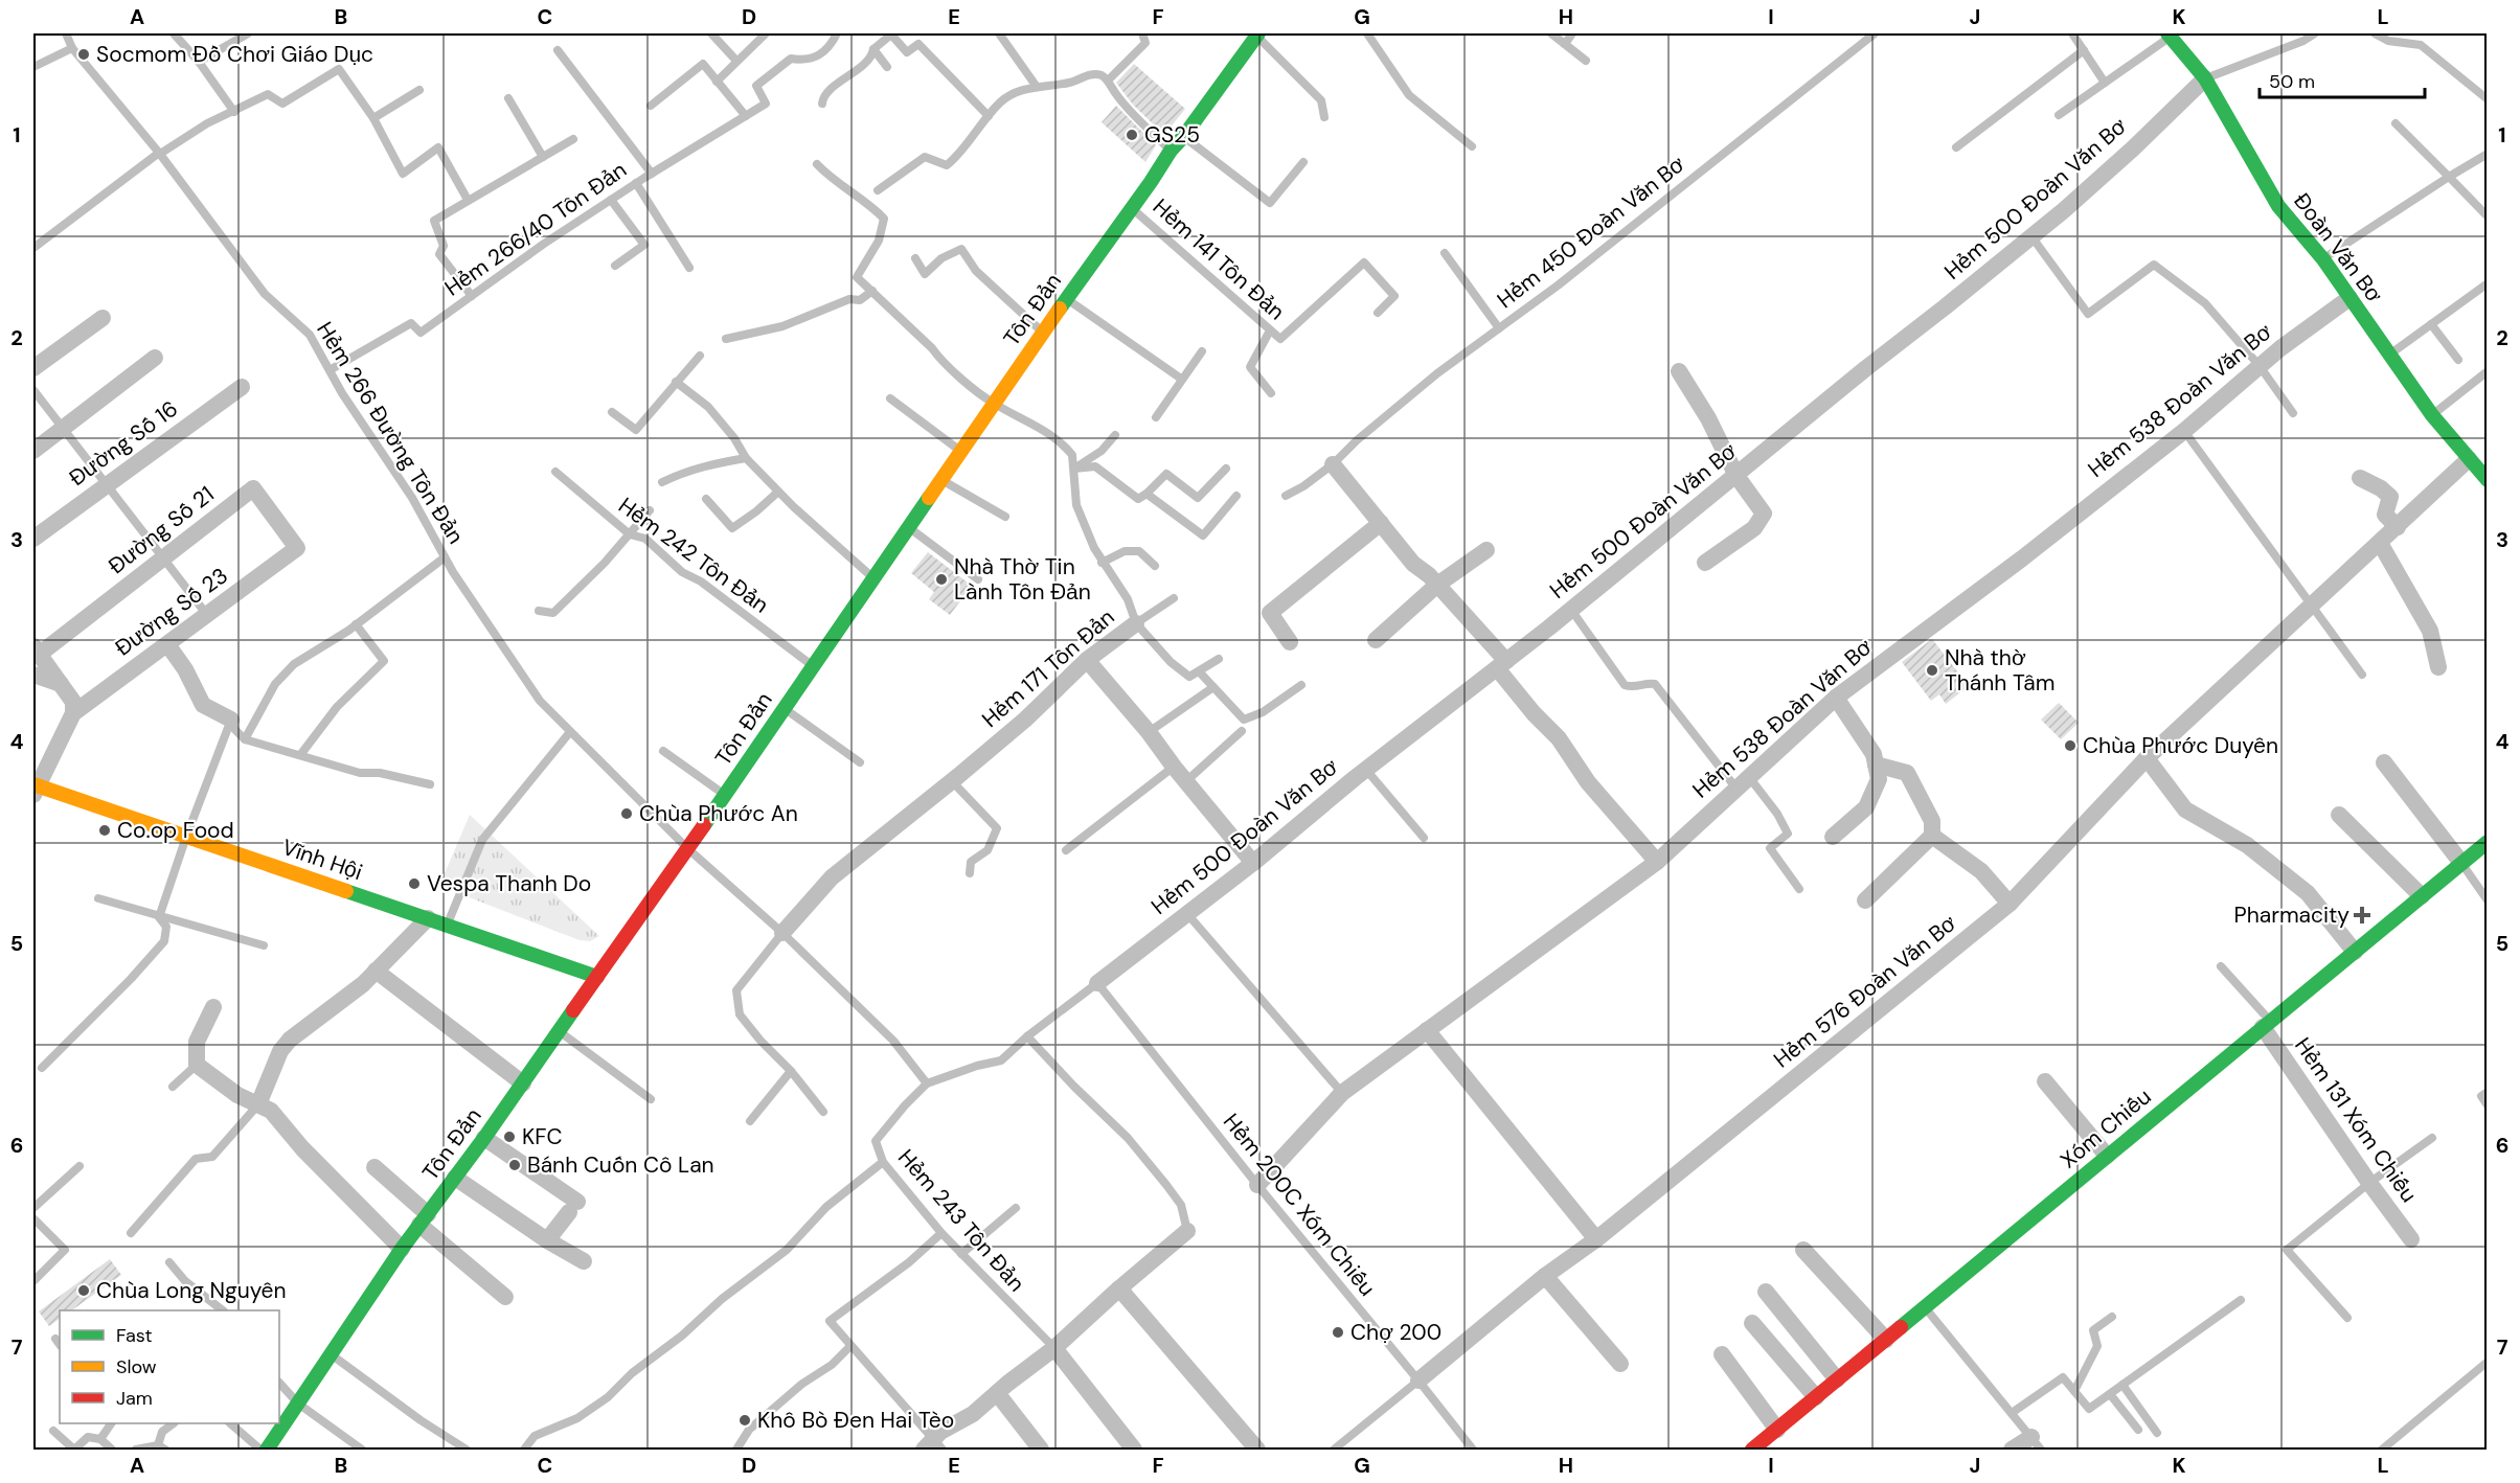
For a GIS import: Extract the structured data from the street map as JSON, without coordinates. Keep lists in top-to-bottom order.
{
  "streets": {
    "street": [
      "Hẻm 500 Đoàn Văn Bơ",
      "Đoàn Văn Bơ",
      "Tôn Đản",
      "Hẻm 538 Đoàn Văn Bơ",
      "Đường Số 16",
      "Đường Số 21",
      "Đường Số 23",
      "Hẻm 171 Tôn Đản",
      "Vĩnh Hội",
      "Hẻm 576 Đoàn Văn Bơ",
      "Hẻm 131 Xóm Chiếu",
      "Xóm Chiếu"
    ],
    "lane": [
      "Hẻm 266/40 Tôn Đản",
      "Hẻm 450 Đoàn Văn Bơ",
      "Hẻm 141 Tôn Đản",
      "Hẻm 266 Đường Tôn Đản",
      "Hẻm 242 Tôn Đản",
      "Hẻm 200C Xóm Chiếu",
      "Hẻm 243 Tôn Đản"
    ]
  },
  "crossings": [
    ["Hẻm 500 Đoàn Văn Bơ", "Đoàn Văn Bơ"],
    ["Hẻm 500 Đoàn Văn Bơ", "Hẻm 200C Xóm Chiếu"],
    ["Hẻm 500 Đoàn Văn Bơ", "Hẻm 243 Tôn Đản"],
    ["Hẻm 266/40 Tôn Đản", "Hẻm 266 Đường Tôn Đản"],
    ["Đoàn Văn Bơ", "Hẻm 538 Đoàn Văn Bơ"],
    ["Đoàn Văn Bơ", "Hẻm 576 Đoàn Văn Bơ"],
    ["Hẻm 141 Tôn Đản", "Tôn Đản"],
    ["Tôn Đản", "Hẻm 266 Đường Tôn Đản"],
    ["Tôn Đản", "Hẻm 242 Tôn Đản"],
    ["Tôn Đản", "Hẻm 171 Tôn Đản"],
    ["Tôn Đản", "Vĩnh Hội"],
    ["Hẻm 538 Đoàn Văn Bơ", "Hẻm 200C Xóm Chiếu"],
    ["Đường Số 21", "Đường Số 23"],
    ["Hẻm 576 Đoàn Văn Bơ", "Hẻm 200C Xóm Chiếu"],
    ["Hẻm 131 Xóm Chiếu", "Xóm Chiếu"],
    ["Hẻm 200C Xóm Chiếu", "Hẻm 243 Tôn Đản"]
  ],
  "places": {
    "other": [
      "Socmom Đồ Chơi Giáo Dục",
      "GS25",
      "Nhà Thờ Tin Lành Tôn Đản",
      "Nhà thờ Thánh Tâm",
      "Chùa Phước Duyên",
      "Chùa Phước An",
      "Co.op Food",
      "Vespa Thanh Do",
      "KFC",
      "Bánh Cuốn Cô Lan",
      "Chùa Long Nguyên",
      "Chợ 200",
      "Khô Bò Đen Hai Tèo"
    ],
    "health": ["Pharmacity"]
  },
  "legend": ["Fast", "Slow", "Jam"],
  "scale_bar": "50 m",
  "grid": {
    "columns": [
      "A",
      "B",
      "C",
      "D",
      "E",
      "F",
      "G",
      "H",
      "I",
      "J",
      "K",
      "L"
    ],
    "rows": [
      "1",
      "2",
      "3",
      "4",
      "5",
      "6",
      "7"
    ]
  }
}
